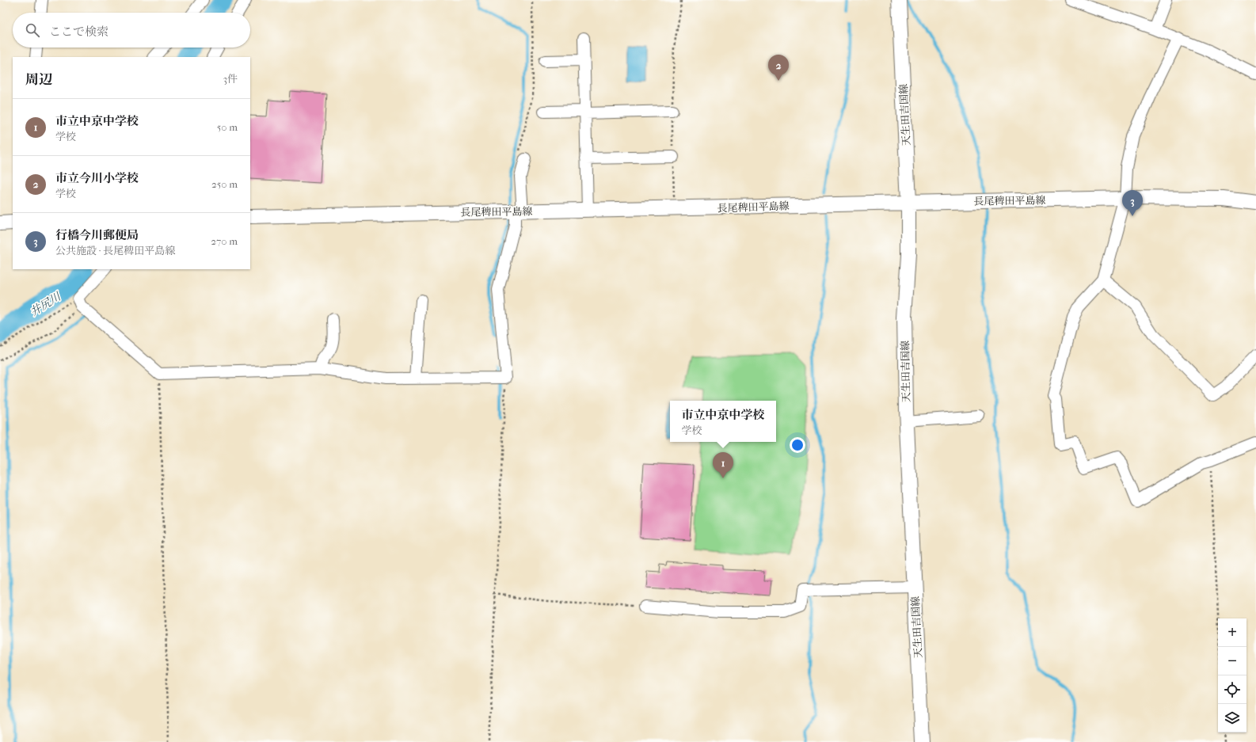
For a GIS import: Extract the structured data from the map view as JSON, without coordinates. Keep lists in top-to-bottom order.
{
  "streets": {
    "main road": ["天生田吉国線", "長尾稗田平島線"]
  },
  "crossings": [
    ["天生田吉国線", "長尾稗田平島線"]
  ],
  "water": ["井尻川"],
  "page": {
    "search": "ここで検索",
    "pins": ["2", "3", "1"],
    "heading": ["周辺", "3件"],
    "list": [
      {
        "mark": "1",
        "name": "市立中京中学校",
        "note": "学校",
        "value": "50 m"
      },
      {
        "mark": "2",
        "name": "市立今川小学校",
        "note": "学校",
        "value": "250 m"
      },
      {
        "mark": "3",
        "name": "行橋今川郵便局",
        "note": "公共施設 · 長尾稗田平島線",
        "value": "270 m"
      }
    ],
    "popup": ["市立中京中学校", "学校"],
    "map_buttons": ["+", "−"]
  }
}
